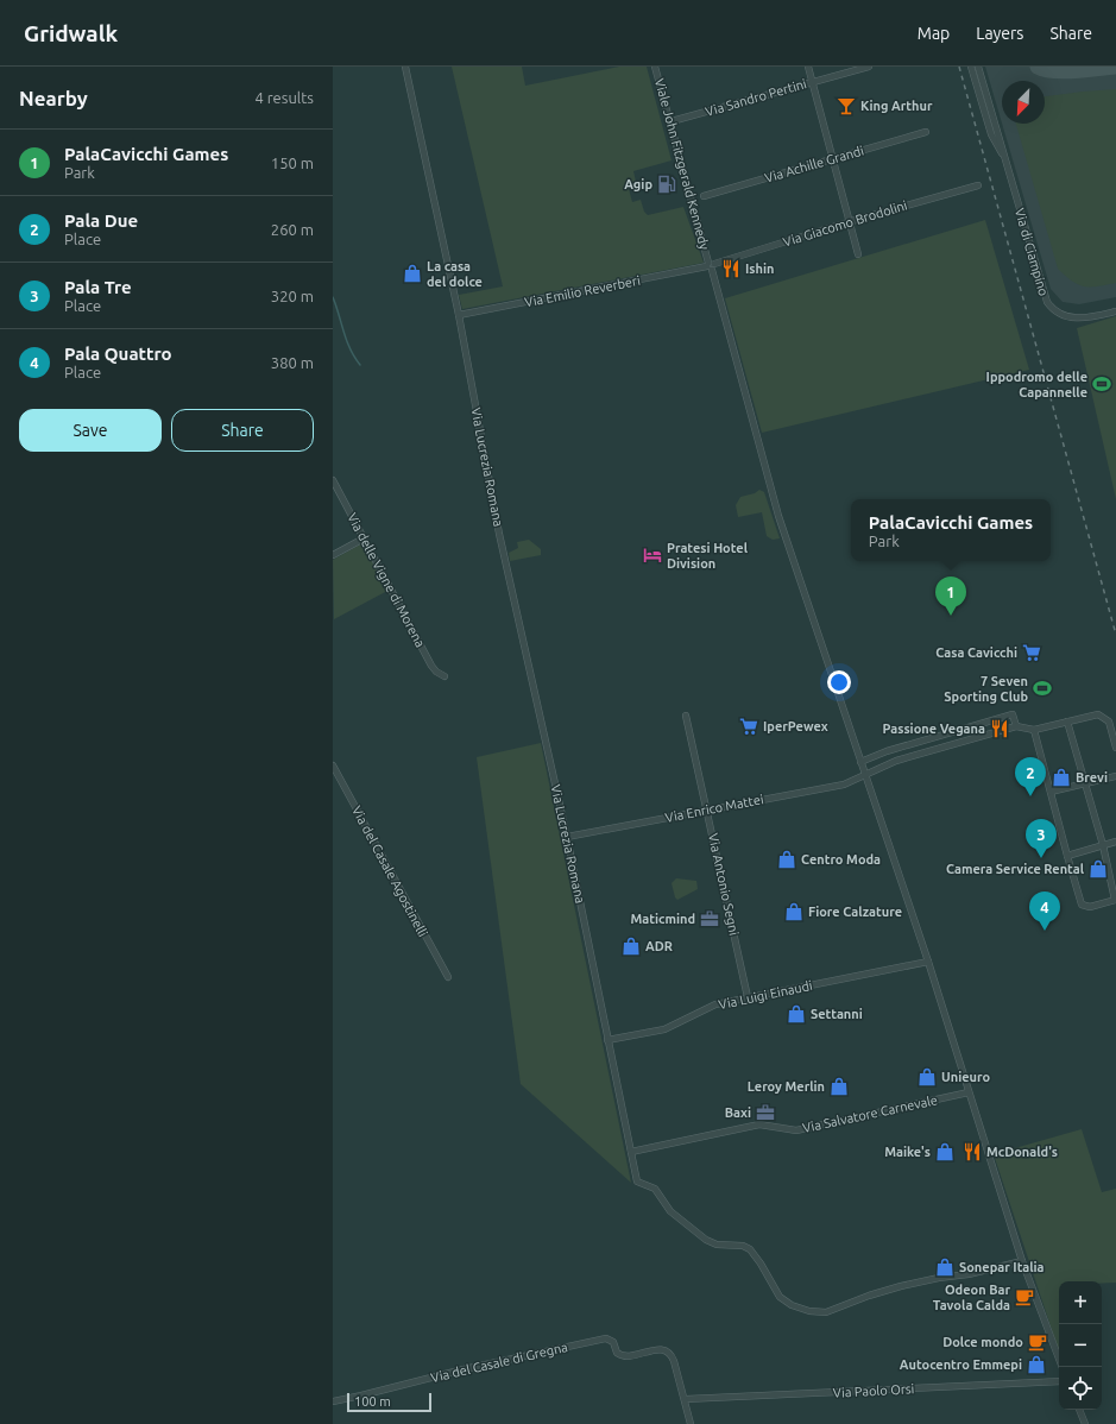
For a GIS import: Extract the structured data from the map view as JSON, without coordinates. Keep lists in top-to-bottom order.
{
  "streets": {
    "street": [
      "Via Sandro Pertini",
      "Viale John Fitzgerald Kennedy",
      "Via Achille Grandi",
      "Via Giacomo Brodolini",
      "Via di Ciampino",
      "Via Emilio Reverberi",
      "Via Lucrezia Romana",
      "Via delle Vigne di Morena",
      "Via Enrico Mattei",
      "Via del Casale Agostinelli",
      "Via Antonio Segni",
      "Via Luigi Einaudi",
      "Via Salvatore Carnevale",
      "Via del Casale di Gregna",
      "Via Paolo Orsi"
    ]
  },
  "crossings": [
    ["Via Sandro Pertini", "Viale John Fitzgerald Kennedy"],
    ["Viale John Fitzgerald Kennedy", "Via Giacomo Brodolini"],
    ["Viale John Fitzgerald Kennedy", "Via Emilio Reverberi"],
    ["Viale John Fitzgerald Kennedy", "Via Lucrezia Romana"],
    ["Viale John Fitzgerald Kennedy", "Via Enrico Mattei"],
    ["Viale John Fitzgerald Kennedy", "Via Luigi Einaudi"],
    ["Viale John Fitzgerald Kennedy", "Via Salvatore Carnevale"],
    ["Via Giacomo Brodolini", "Via Emilio Reverberi"],
    ["Via Emilio Reverberi", "Via Lucrezia Romana"],
    ["Via Lucrezia Romana", "Via Enrico Mattei"],
    ["Via Lucrezia Romana", "Via Luigi Einaudi"],
    ["Via Lucrezia Romana", "Via Salvatore Carnevale"],
    ["Via Enrico Mattei", "Via Antonio Segni"],
    ["Via Antonio Segni", "Via Luigi Einaudi"],
    ["Via del Casale di Gregna", "Via Paolo Orsi"]
  ],
  "places": {
    "bar": ["King Arthur"],
    "fuel station": ["Agip"],
    "restaurant": ["Ishin", "Passione Vegana", "McDonald's"],
    "shop": [
      "La casa del dolce",
      "Brevi",
      "Centro Moda",
      "Camera Service Rental",
      "Fiore Calzature",
      "ADR",
      "Settanni",
      "Unieuro",
      "Leroy Merlin",
      "Maike's",
      "Sonepar Italia",
      "Autocentro Emmepi"
    ],
    "sports": ["Ippodromo delle Capannelle", "7 Seven Sporting Club"],
    "hotel": ["Pratesi Hotel Division"],
    "supermarket": ["Casa Cavicchi", "IperPewex"],
    "office": ["Maticmind", "Baxi"],
    "cafe": ["Odeon Bar Tavola Calda", "Dolce mondo"]
  },
  "scale_bar": "100 m",
  "north": "bottom left",
  "page": {
    "header": "Gridwalk",
    "nav": ["Map", "Layers", "Share"],
    "heading": ["Nearby", "4 results"],
    "list": [
      {
        "mark": "1",
        "name": "PalaCavicchi Games",
        "note": "Park",
        "value": "150 m"
      },
      {
        "mark": "2",
        "name": "Pala Due",
        "note": "Place",
        "value": "260 m"
      },
      {
        "mark": "3",
        "name": "Pala Tre",
        "note": "Place",
        "value": "320 m"
      },
      {
        "mark": "4",
        "name": "Pala Quattro",
        "note": "Place",
        "value": "380 m"
      }
    ],
    "buttons": ["Save", "Share"],
    "popup": ["PalaCavicchi Games", "Park"],
    "pins": [
      "1",
      "2",
      "3",
      "4"
    ],
    "map_buttons": ["+", "−"],
    "scale": "100 m"
  }
}
